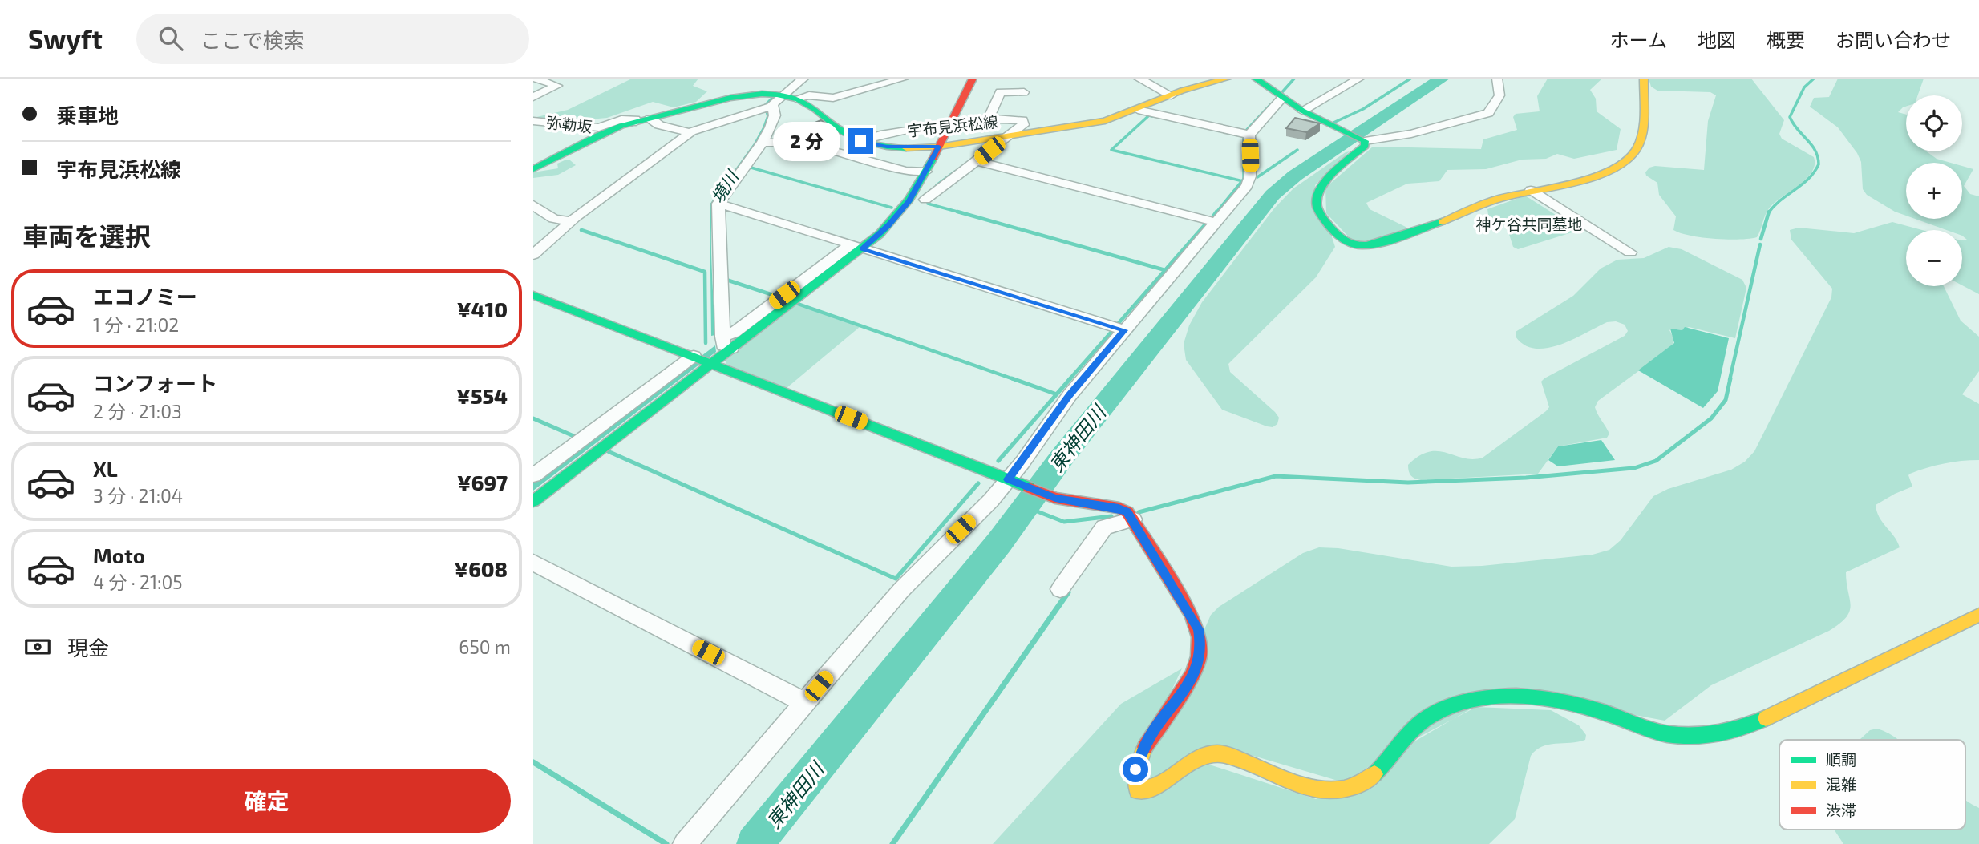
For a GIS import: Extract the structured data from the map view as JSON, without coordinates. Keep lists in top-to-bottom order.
{
  "streets": {
    "street": ["弥勒坂", "宇布見浜松線"]
  },
  "crossings": [
    ["弥勒坂", "宇布見浜松線"]
  ],
  "water": ["境川", "東神田川"],
  "parks": ["神ケ谷共同墓地"],
  "legend": ["順調", "混雑", "渋滞"],
  "page": {
    "header": "Swyft",
    "search": "ここで検索",
    "nav": [
      "ホーム",
      "地図",
      "概要",
      "お問い合わせ"
    ],
    "banner": ["乗車地", "宇布見浜松線"],
    "map_buttons": ["+", "−"],
    "bubble": "2 分",
    "heading": "車両を選択",
    "list": [
      {
        "name": "エコノミー",
        "note": "1 分 · 21:02",
        "value": "¥410"
      },
      {
        "name": "コンフォート",
        "note": "2 分 · 21:03",
        "value": "¥554"
      },
      {
        "name": "XL",
        "note": "3 分 · 21:04",
        "value": "¥697"
      },
      {
        "name": "Moto",
        "note": "4 分 · 21:05",
        "value": "¥608"
      }
    ],
    "pay": ["現金", "650 m"],
    "buttons": "確定"
  }
}
